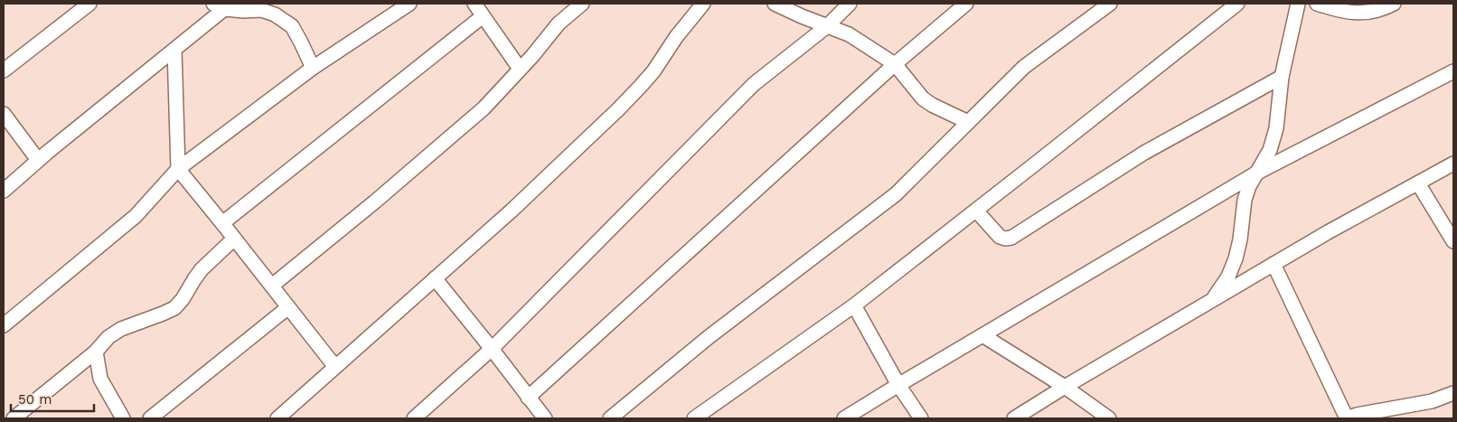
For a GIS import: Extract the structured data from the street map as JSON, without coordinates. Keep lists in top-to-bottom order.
{
  "scale_bar": "50 m"
}
